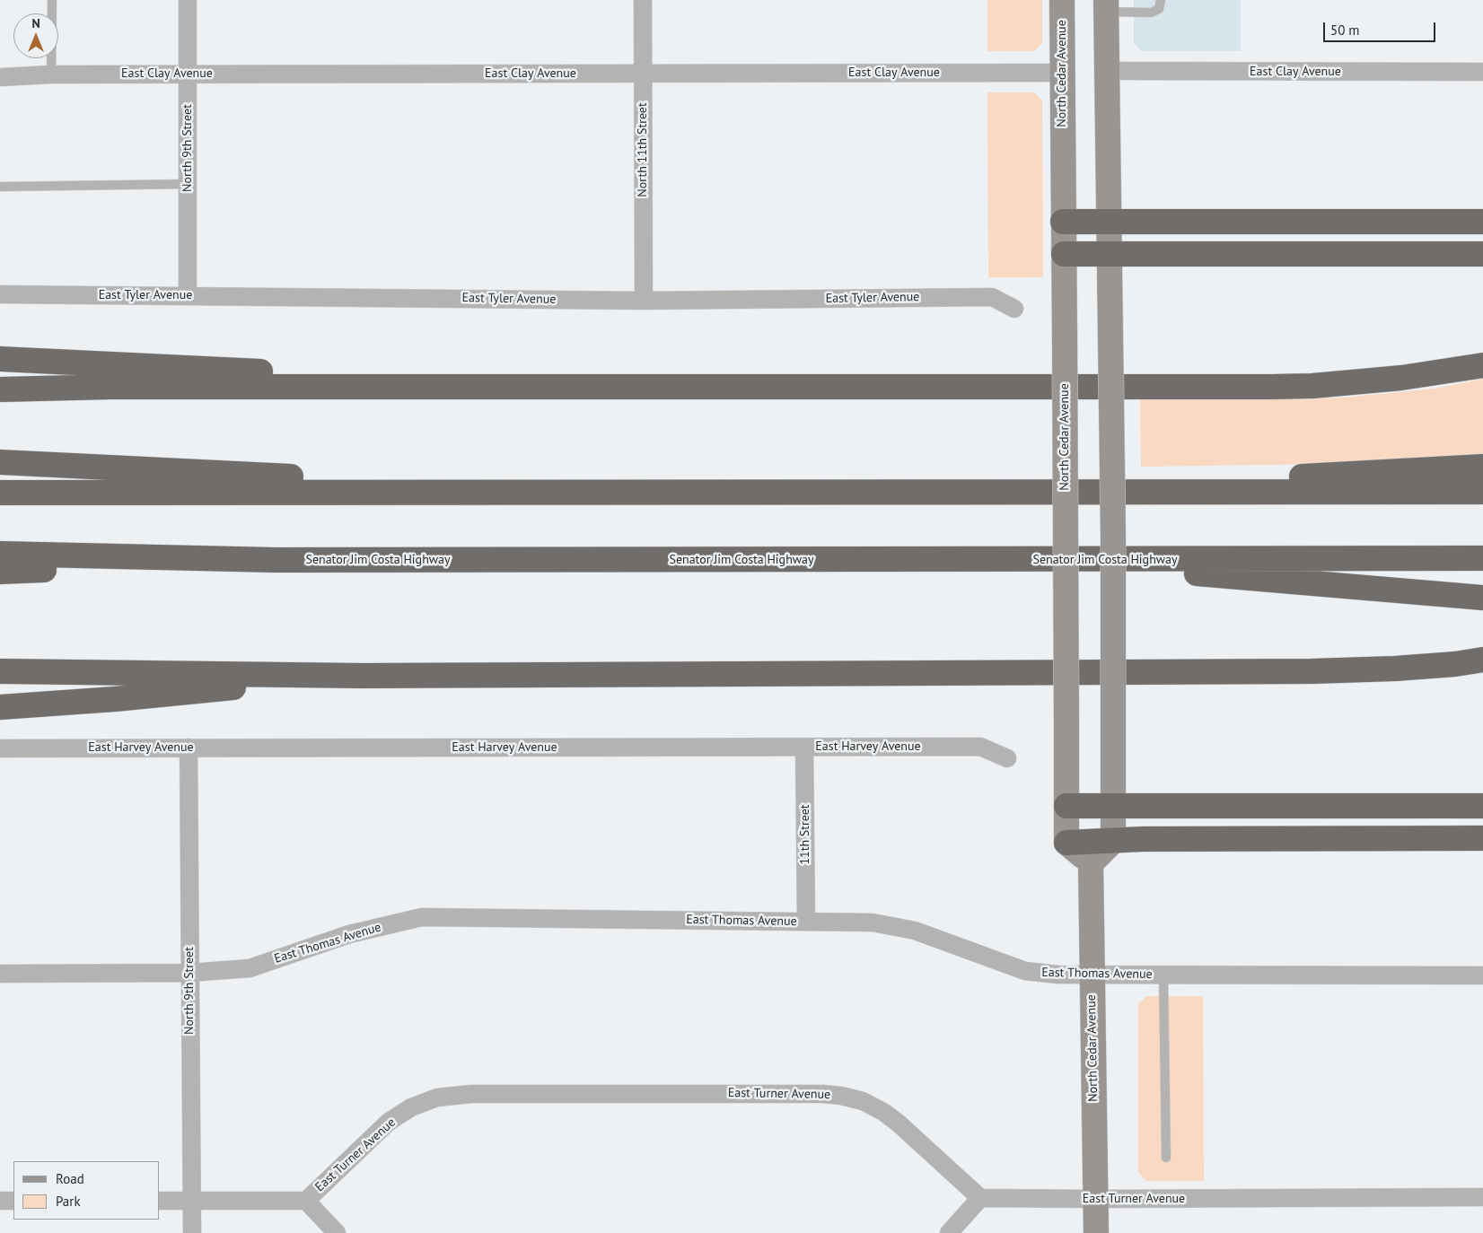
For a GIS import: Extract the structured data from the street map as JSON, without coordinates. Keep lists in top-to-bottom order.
{
  "streets": {
    "highway": ["Senator Jim Costa Highway"],
    "main road": ["North Cedar Avenue"],
    "street": [
      "East Clay Avenue",
      "North 9th Street",
      "North 11th Street",
      "East Tyler Avenue",
      "East Harvey Avenue",
      "11th Street",
      "East Thomas Avenue",
      "East Turner Avenue"
    ]
  },
  "crossings": [
    ["East Clay Avenue", "North Cedar Avenue"],
    ["East Clay Avenue", "North 9th Street"],
    ["East Clay Avenue", "North 11th Street"],
    ["North Cedar Avenue", "East Thomas Avenue"],
    ["North Cedar Avenue", "East Turner Avenue"],
    ["North 9th Street", "East Tyler Avenue"],
    ["North 9th Street", "East Harvey Avenue"],
    ["North 9th Street", "East Thomas Avenue"],
    ["North 9th Street", "East Turner Avenue"],
    ["North 11th Street", "East Tyler Avenue"],
    ["East Harvey Avenue", "11th Street"],
    ["11th Street", "East Thomas Avenue"]
  ],
  "legend": ["Road", "Park"],
  "scale_bar": "50 m",
  "north": "top"
}
